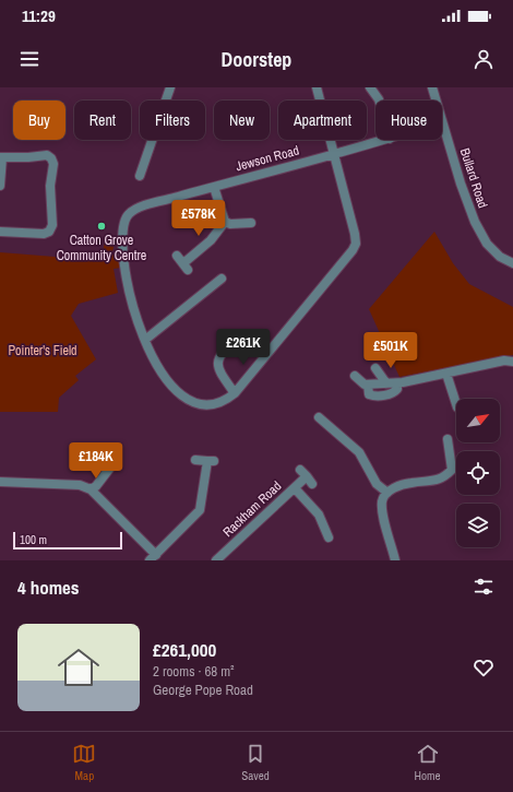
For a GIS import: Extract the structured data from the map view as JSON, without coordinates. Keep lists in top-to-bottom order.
{
  "streets": {
    "street": ["Jewson Road", "Bullard Road", "Rackham Road"]
  },
  "parks": ["Pointer's Field"],
  "places": ["Catton Grove Community Centre"],
  "scale_bar": "100 m",
  "north": "top right",
  "page": {
    "status": "11:29",
    "header": "Doorstep",
    "chip": [
      "Buy",
      "Rent",
      "Filters",
      "New",
      "Apartment",
      "House"
    ],
    "price": [
      "£578K",
      "£261K",
      "£501K",
      "£184K"
    ],
    "scale": "100 m",
    "heading": "4 homes",
    "list": [
      {
        "name": "£261,000",
        "note": "2 rooms · 68 m² · George Pope Road"
      }
    ],
    "tabs": ["Map", "Saved", "Home"]
  }
}
